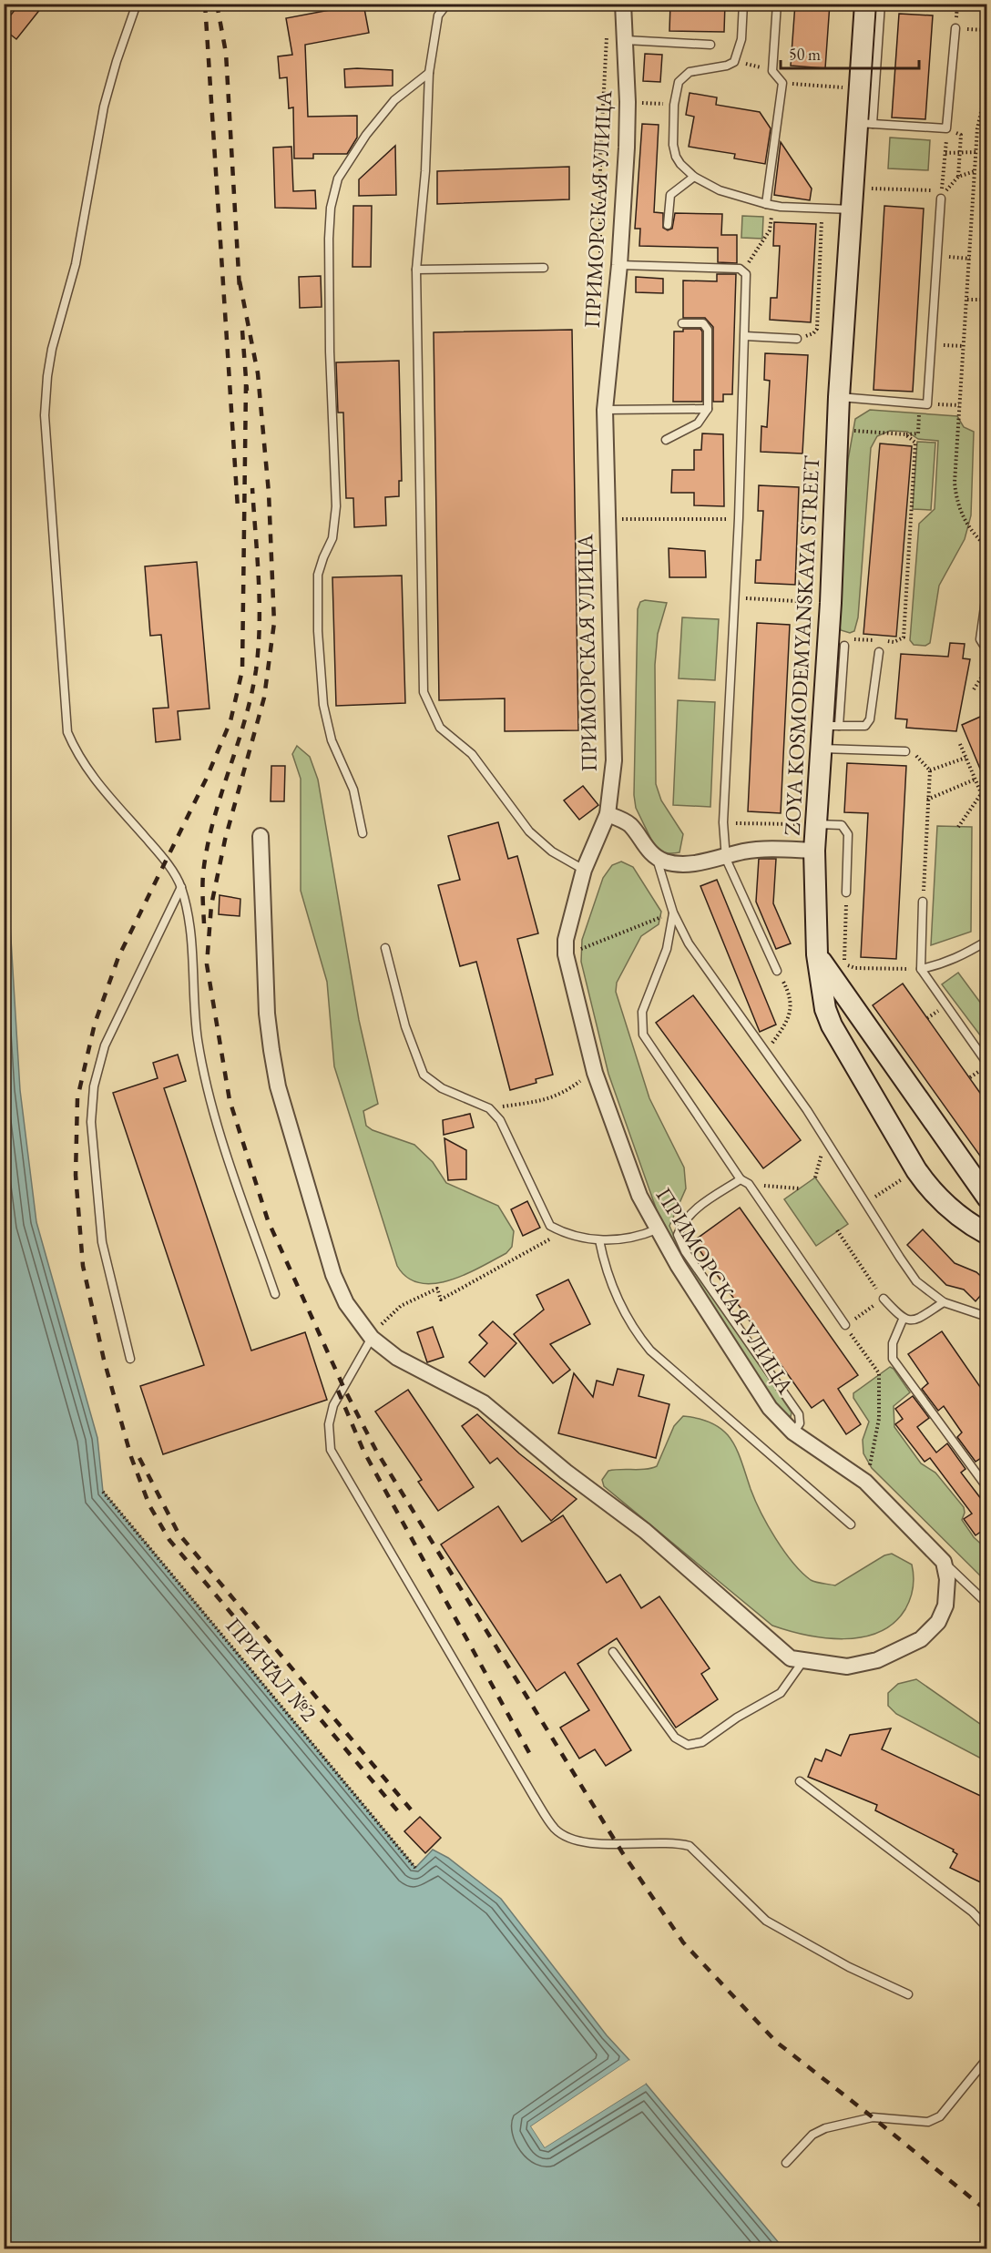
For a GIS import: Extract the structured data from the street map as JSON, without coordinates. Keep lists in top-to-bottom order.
{
  "streets": {
    "main road": ["ZOYA KOSMODEMYANSKAYA STREET"],
    "street": ["ПРИМОРСКАЯ УЛИЦА"],
    "path": ["ПРИЧАЛ №2"]
  },
  "scale_bar": "50 m"
}
